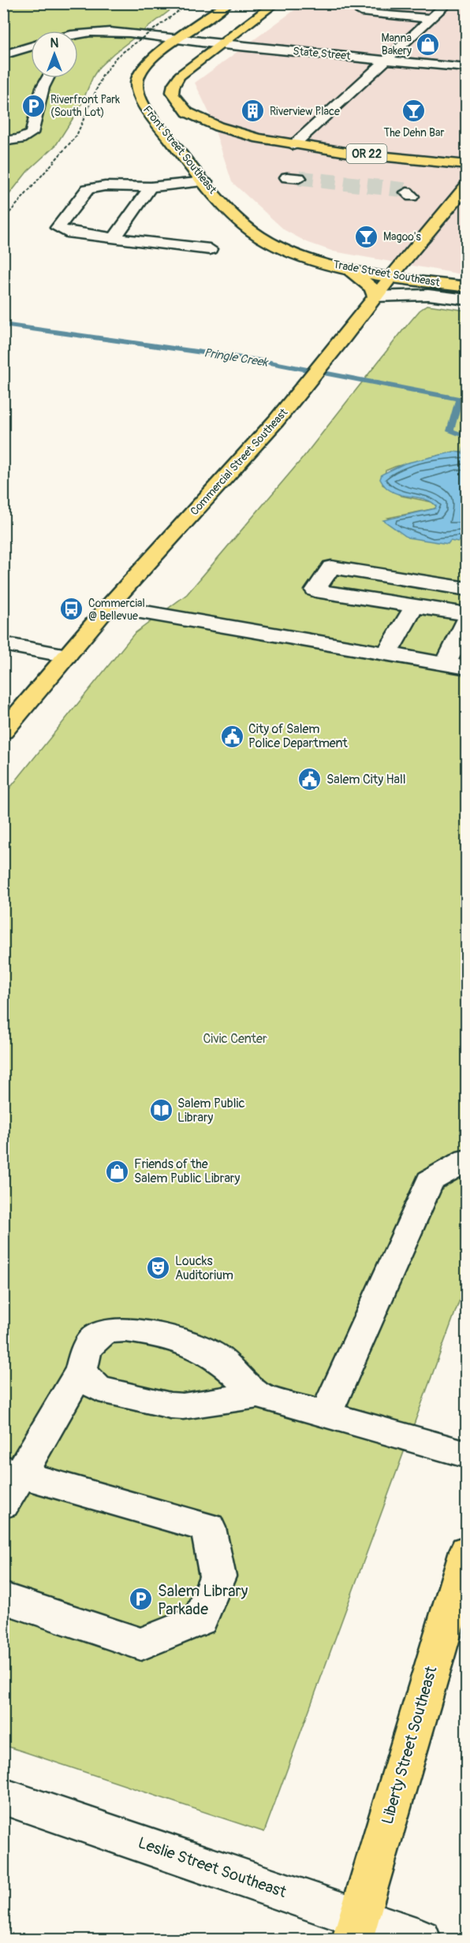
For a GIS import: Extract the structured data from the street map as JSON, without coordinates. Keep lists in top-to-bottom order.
{
  "streets": {
    "main road": [
      "Front Street Southeast",
      "OR 22",
      "Trade Street Southeast",
      "Commercial Street Southeast",
      "Liberty Street Southeast"
    ],
    "street": ["State Street", "Leslie Street Southeast"]
  },
  "crossings": [
    ["State Street", "Front Street Southeast"],
    ["State Street", "OR 22"],
    ["Front Street Southeast", "Trade Street Southeast"],
    ["Trade Street Southeast", "Commercial Street Southeast"],
    ["Liberty Street Southeast", "Leslie Street Southeast"]
  ],
  "water": ["Pringle Creek"],
  "parks": ["Civic Center"],
  "places": {
    "shop": ["Manna Bakery", "Friends of the Salem Public Library"],
    "parking": ["Riverfront Park (South Lot)", "Salem Library Parkade"],
    "building": ["Riverview Place"],
    "bar": ["The Dehn Bar", "Magoo's"],
    "bus stop": ["Commercial @ Bellevue"],
    "public building": ["City of Salem Police Department", "Salem City Hall"],
    "library": ["Salem Public Library"],
    "theatre": ["Loucks Auditorium"]
  },
  "north": "top"
}
